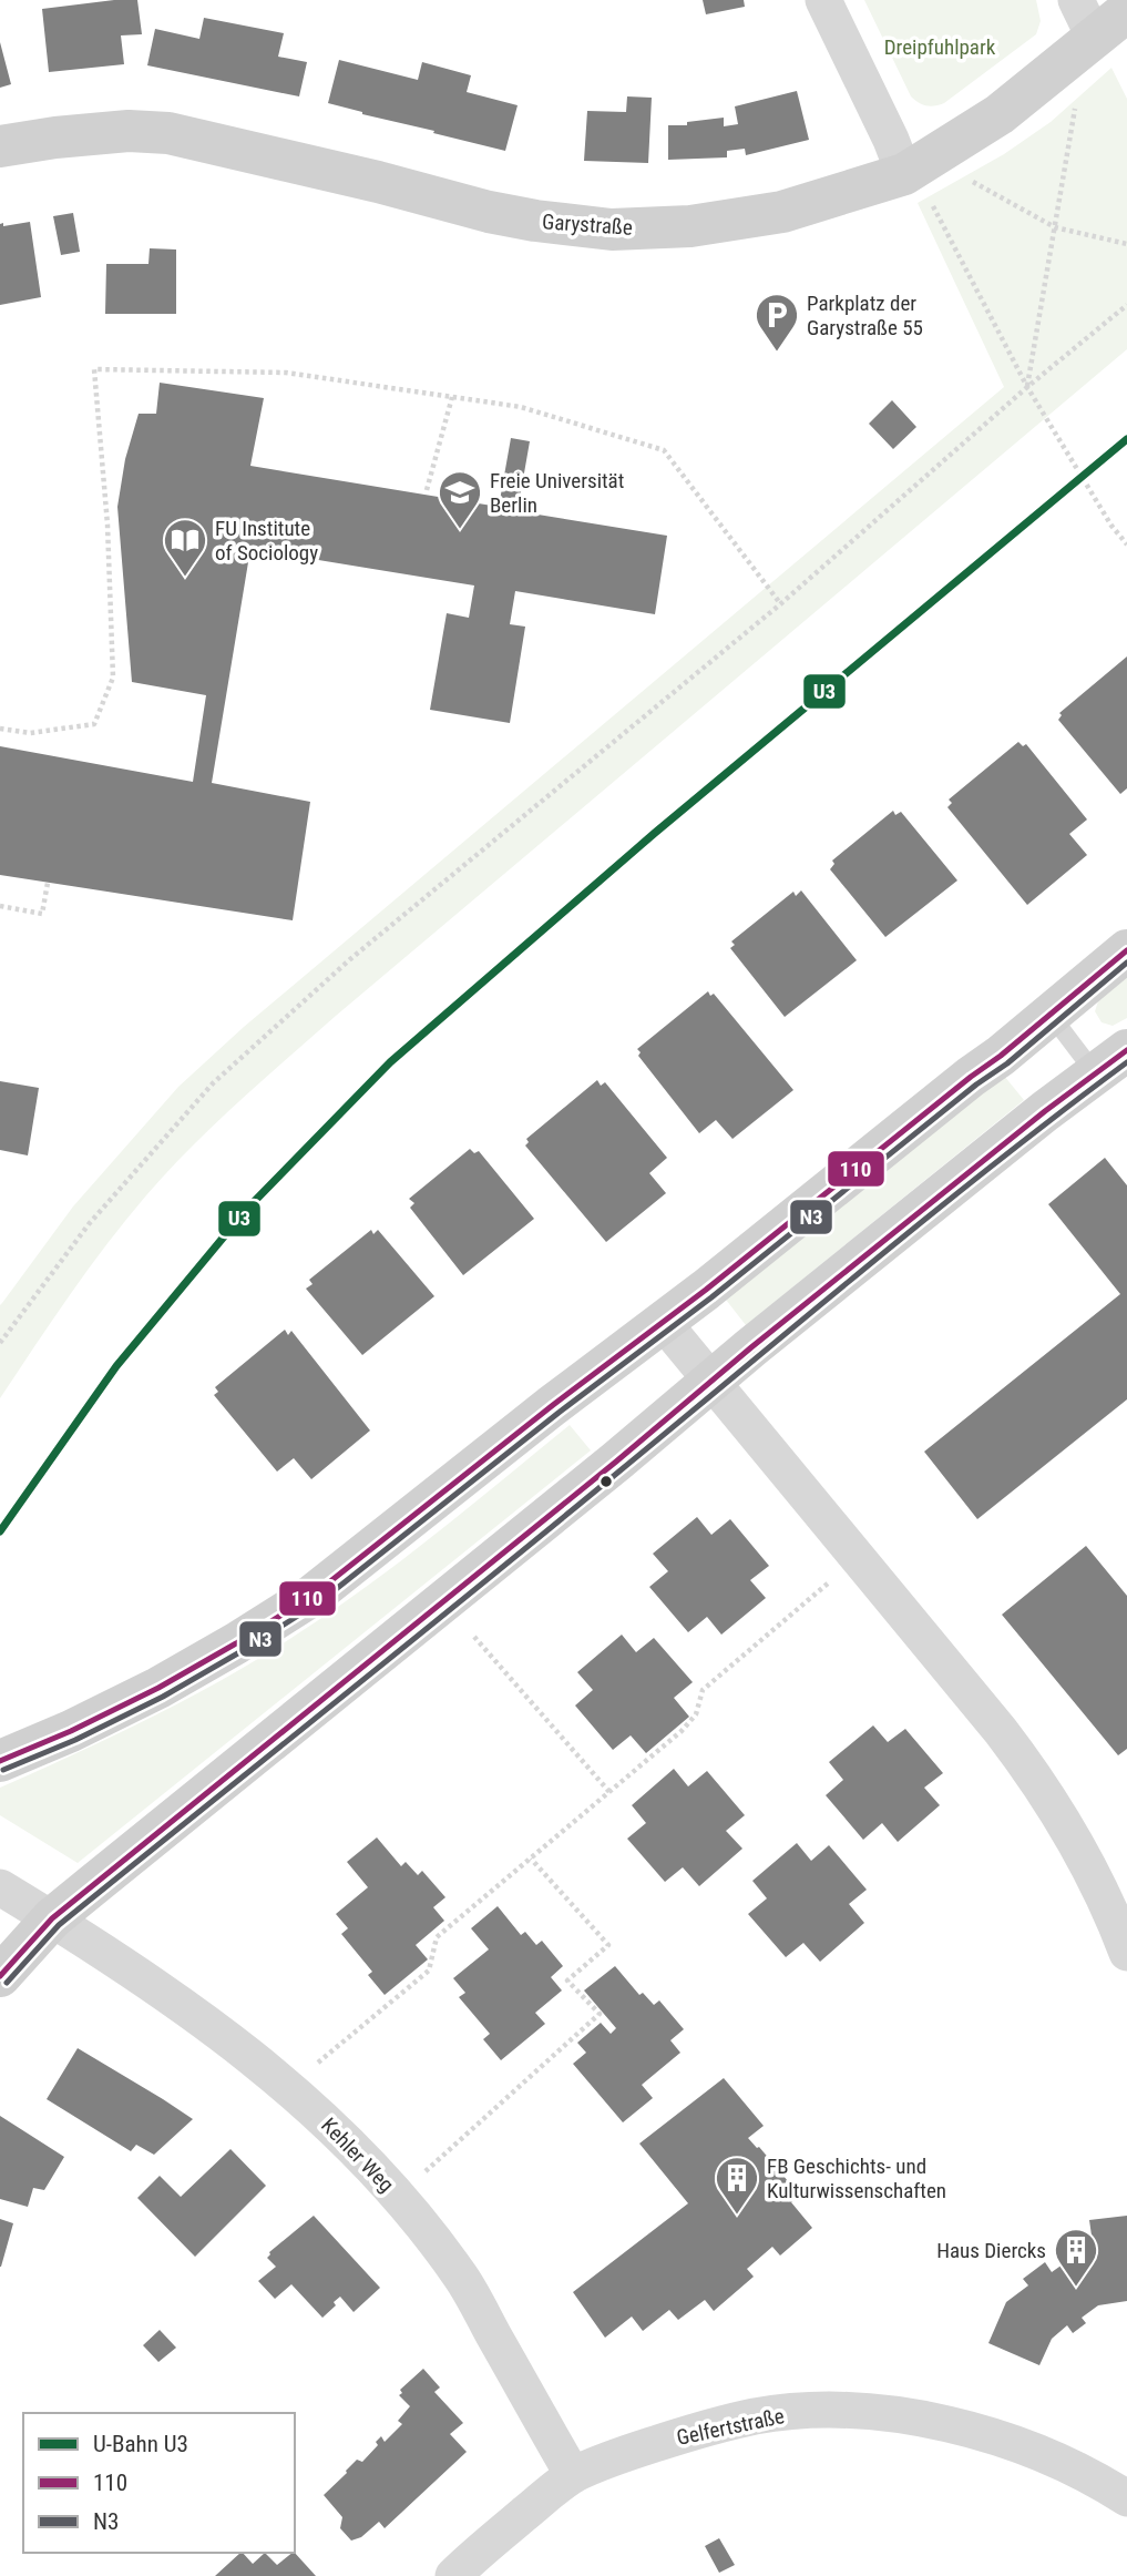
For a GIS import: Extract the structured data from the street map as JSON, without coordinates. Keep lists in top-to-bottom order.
{
  "streets": {
    "main road": ["Garystraße"],
    "street": ["Kehler Weg", "Gelfertstraße"]
  },
  "crossings": [
    ["Kehler Weg", "Gelfertstraße"]
  ],
  "parks": ["Dreipfuhlpark"],
  "places": {
    "parking": ["Parkplatz der Garystraße 55"],
    "school or university": ["Freie Universität Berlin"],
    "library": ["FU Institute of Sociology"],
    "building": ["FB Geschichts- und Kulturwissenschaften", "Haus Diercks"]
  },
  "lines": ["metro line U3", "transit line 110", "transit line N3"],
  "legend": ["U-Bahn U3", "110", "N3"]
}
